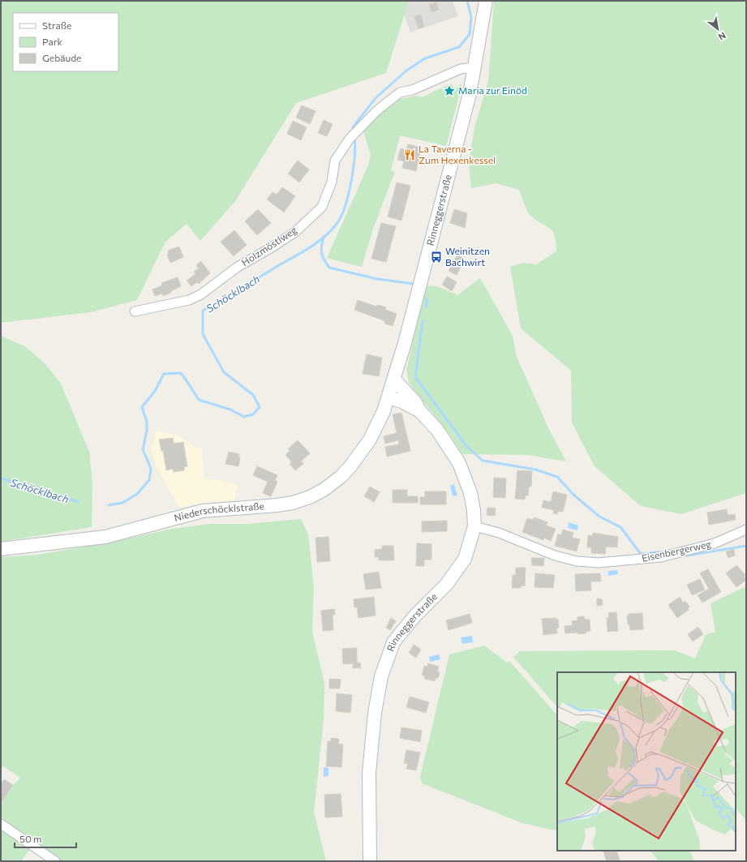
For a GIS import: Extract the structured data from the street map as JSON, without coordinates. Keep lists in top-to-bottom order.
{
  "streets": {
    "main road": ["Rinneggerstraße", "Niederschöcklstraße"],
    "street": ["Holzmöstlweg", "Eisenbergerweg"]
  },
  "crossings": [
    ["Rinneggerstraße", "Holzmöstlweg"],
    ["Rinneggerstraße", "Niederschöcklstraße"],
    ["Rinneggerstraße", "Eisenbergerweg"]
  ],
  "water": ["Schöcklbach"],
  "places": {
    "place": ["Maria zur Einöd"],
    "restaurant": ["La Taverna - Zum Hexenkessel"],
    "bus stop": ["Weinitzen Bachwirt"]
  },
  "legend": ["Straße", "Park", "Gebäude"],
  "scale_bar": "50 m",
  "north": "bottom right"
}
